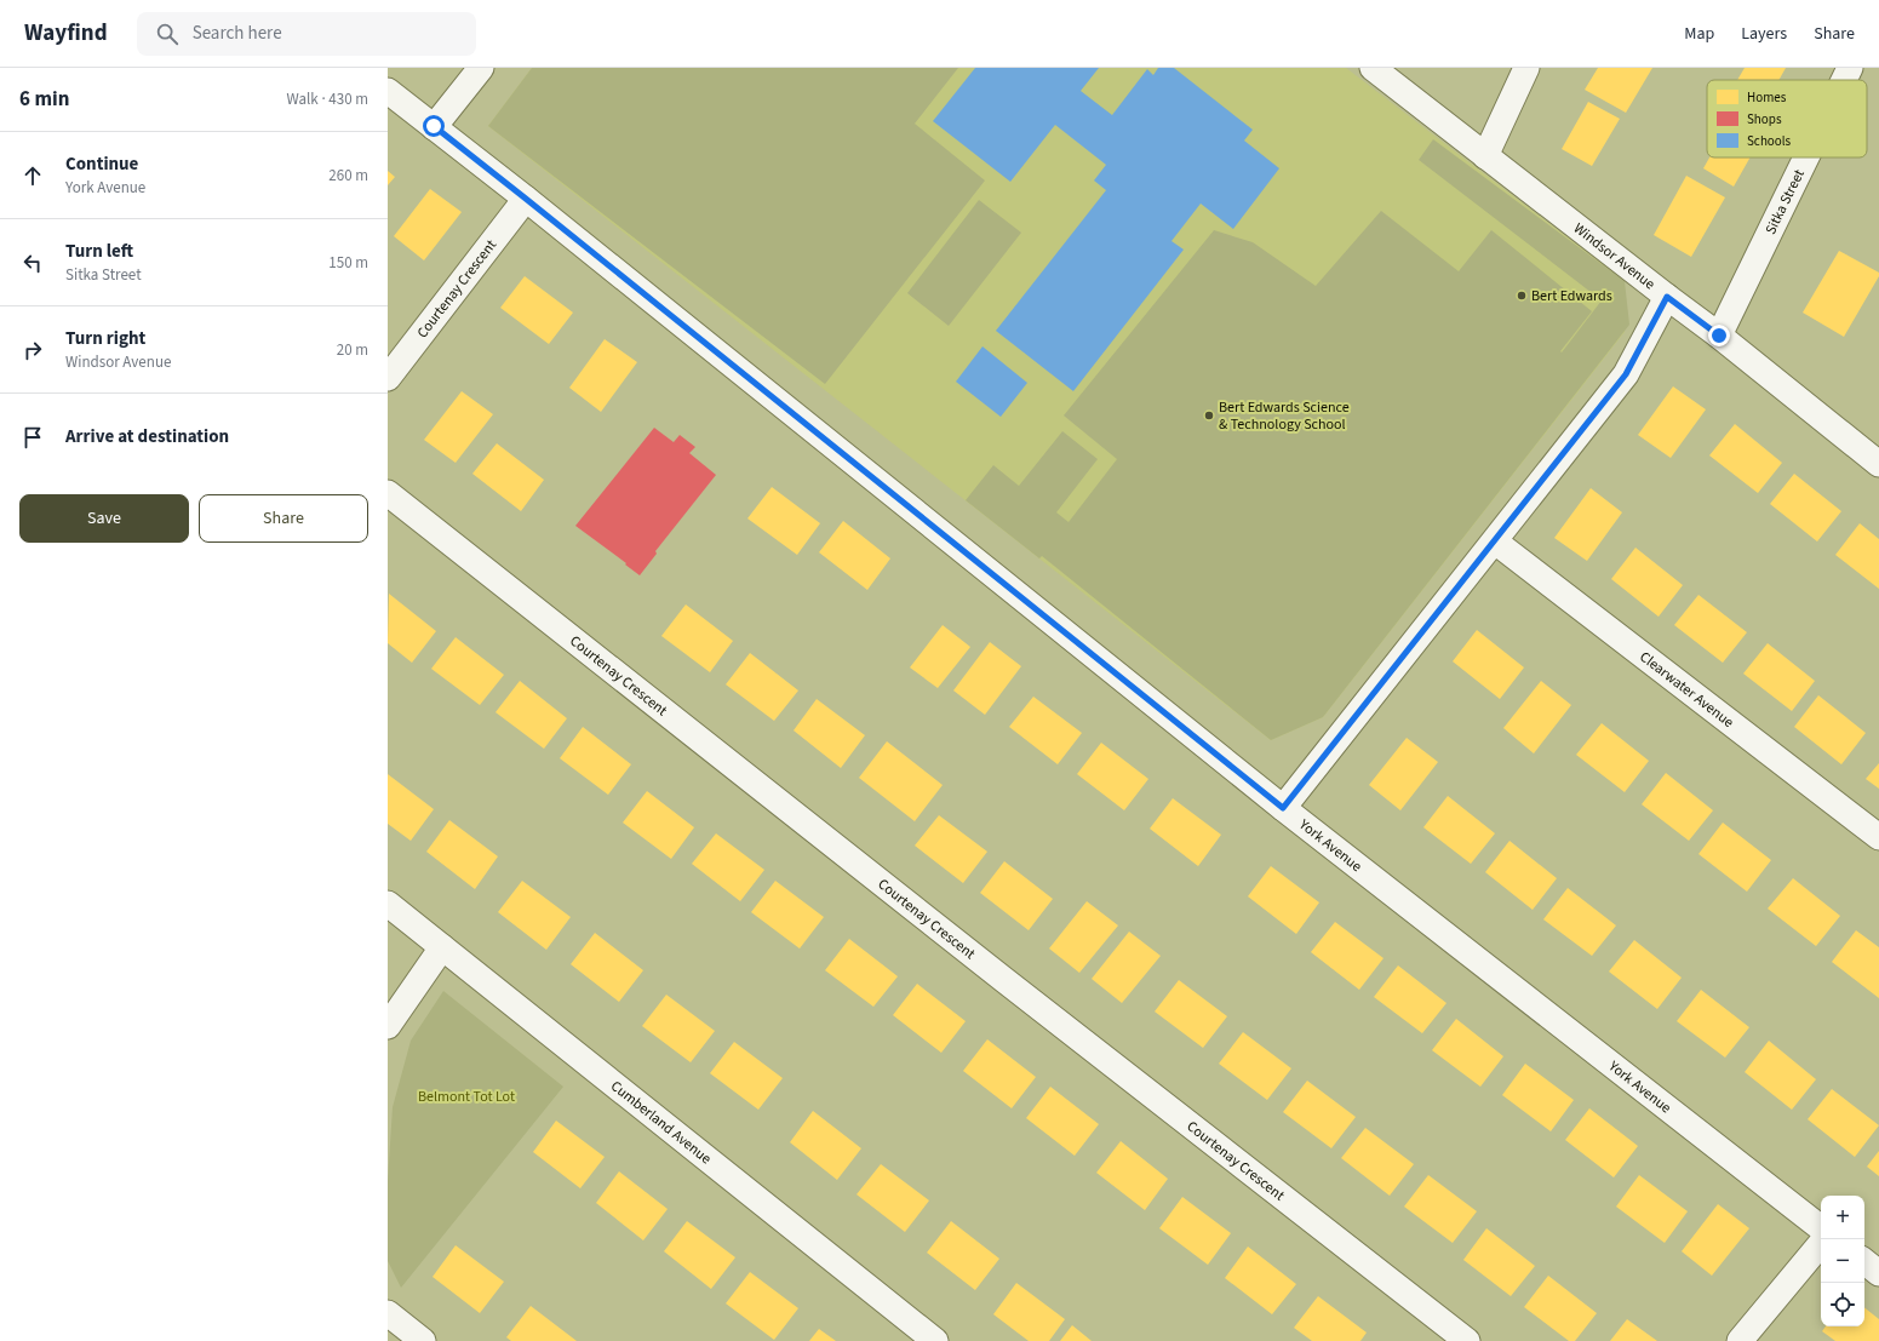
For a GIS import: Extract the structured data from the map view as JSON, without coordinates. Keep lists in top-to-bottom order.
{
  "streets": {
    "street": [
      "Sitka Street",
      "Windsor Avenue",
      "Courtenay Crescent",
      "Clearwater Avenue",
      "York Avenue",
      "Cumberland Avenue"
    ]
  },
  "crossings": [
    ["Sitka Street", "Windsor Avenue"],
    ["Courtenay Crescent", "York Avenue"]
  ],
  "parks": ["Belmont Tot Lot"],
  "places": ["Bert Edwards", "Bert Edwards Science & Technology School"],
  "legend": ["Homes", "Shops", "Schools"],
  "page": {
    "header": "Wayfind",
    "search": "Search here",
    "nav": ["Map", "Layers", "Share"],
    "heading": ["6 min", "Walk · 430 m"],
    "list": [
      ["Continue", "York Avenue", "260 m"],
      ["Turn left", "Sitka Street", "150 m"],
      ["Turn right", "Windsor Avenue", "20 m"],
      "Arrive at destination"
    ],
    "buttons": ["Save", "Share"],
    "map_buttons": ["+", "−"]
  }
}
